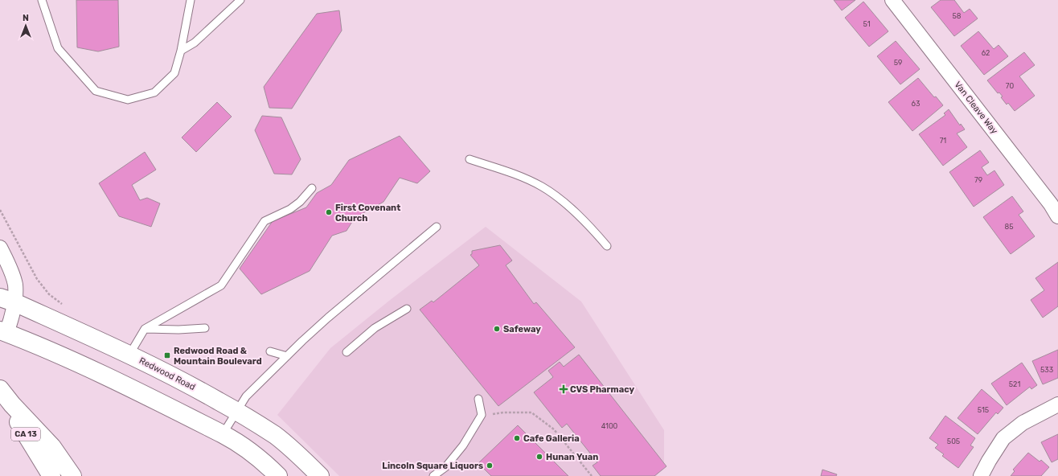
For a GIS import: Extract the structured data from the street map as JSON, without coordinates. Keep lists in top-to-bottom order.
{
  "streets": {
    "main road": ["Redwood Road", "CA 13"],
    "street": ["Van Cleave Way"]
  },
  "places": {
    "other": [
      "First Covenant Church",
      "Safeway",
      "Cafe Galleria",
      "Hunan Yuan",
      "Lincoln Square Liquors"
    ],
    "transit": ["Redwood Road & Mountain Boulevard"],
    "health": ["CVS Pharmacy"]
  },
  "house_numbers": [
    "58",
    "51",
    "62",
    "59",
    "70",
    "63",
    "71",
    "79",
    "85",
    "533",
    "521",
    "515",
    "4100",
    "505"
  ],
  "north": "top"
}
